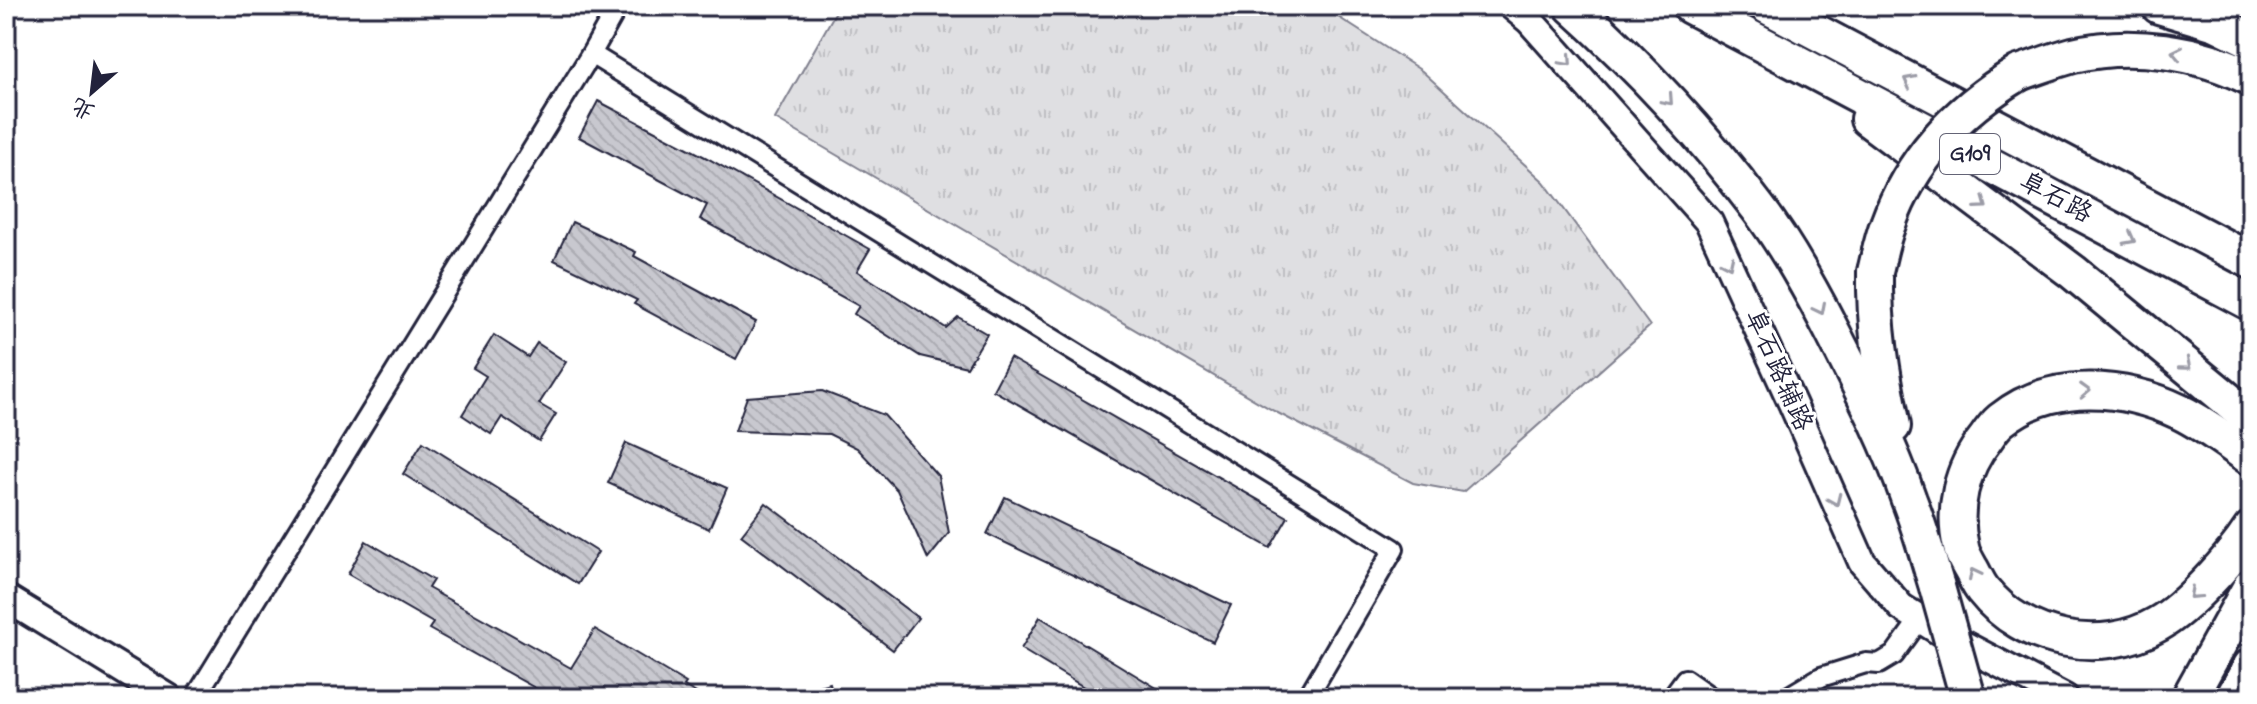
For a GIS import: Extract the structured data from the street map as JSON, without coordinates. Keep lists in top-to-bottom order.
{
  "streets": {
    "highway": ["G109", "阜石路"],
    "main road": ["阜石路辅路"]
  },
  "one_way": ["阜石路辅路"],
  "north": "bottom left"
}
